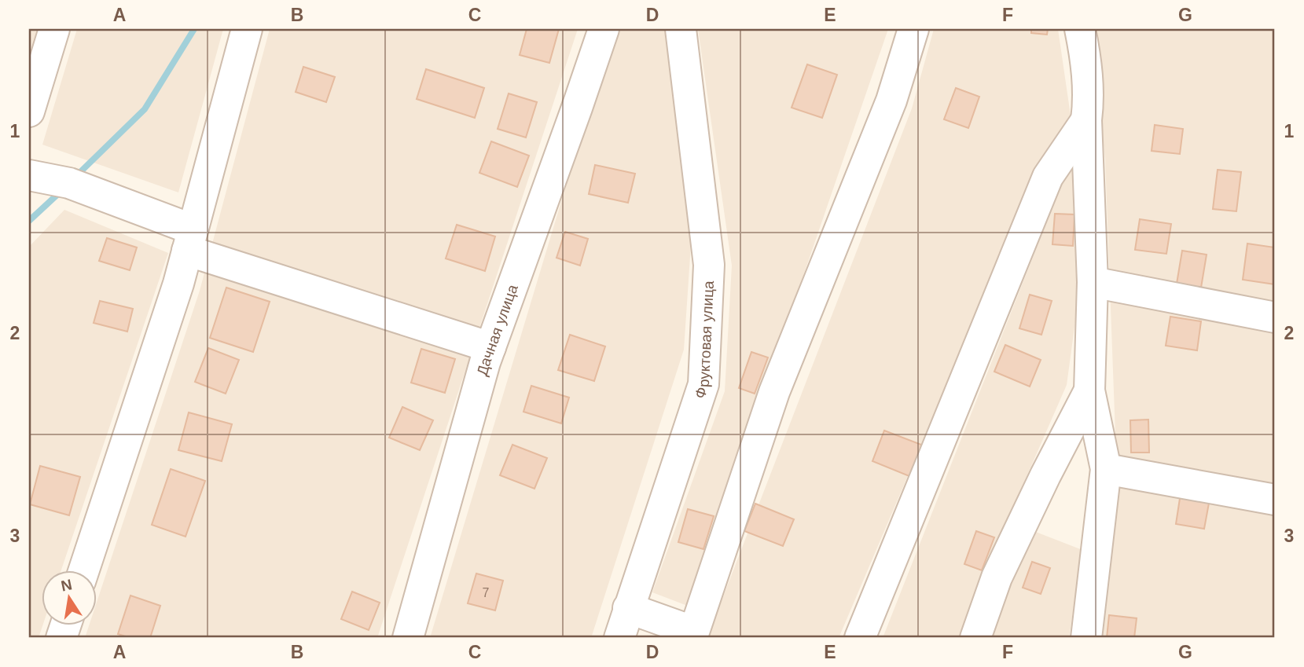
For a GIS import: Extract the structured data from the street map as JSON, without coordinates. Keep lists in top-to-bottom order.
{
  "streets": {
    "street": ["Дачная улица", "Фруктовая улица"]
  },
  "house_numbers": ["7"],
  "north": "top",
  "grid": {
    "columns": [
      "A",
      "B",
      "C",
      "D",
      "E",
      "F",
      "G"
    ],
    "rows": ["1", "2", "3"]
  }
}
